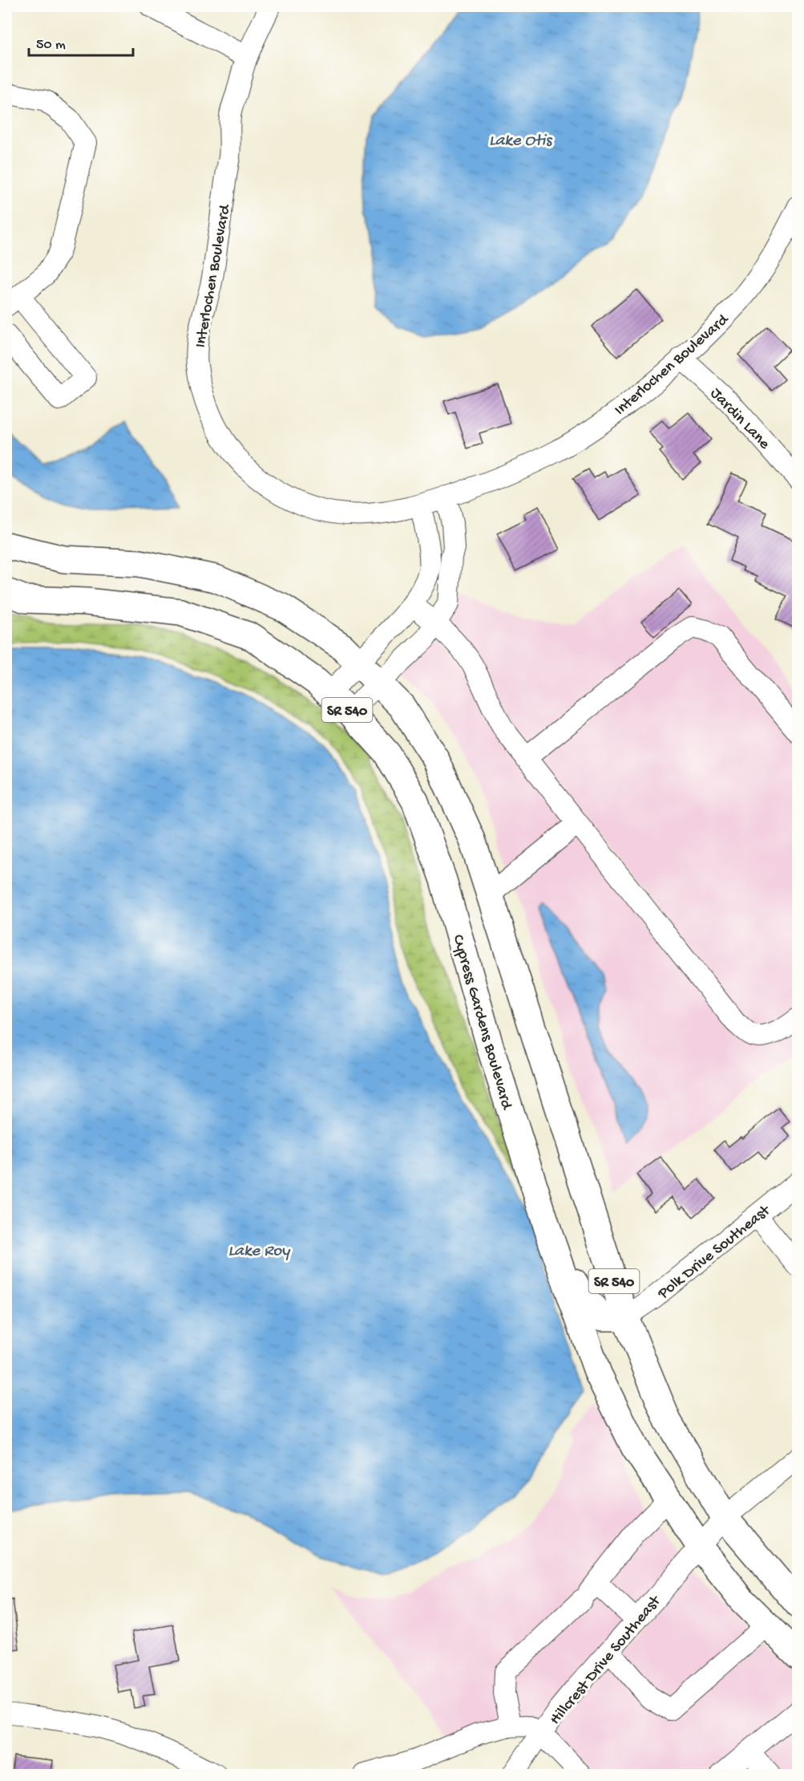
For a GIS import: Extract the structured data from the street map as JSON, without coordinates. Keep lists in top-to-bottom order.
{
  "streets": {
    "main road": ["SR 540", "Cypress Gardens Boulevard"],
    "street": [
      "Interlochen Boulevard",
      "Jardin Lane",
      "Polk Drive Southeast",
      "Hillcrest Drive Southeast"
    ]
  },
  "crossings": [
    ["Interlochen Boulevard", "Jardin Lane"],
    ["SR 540", "Polk Drive Southeast"],
    ["SR 540", "Hillcrest Drive Southeast"],
    ["Cypress Gardens Boulevard", "Hillcrest Drive Southeast"]
  ],
  "water": ["Lake Otis", "Lake Roy"],
  "scale_bar": "50 m"
}
